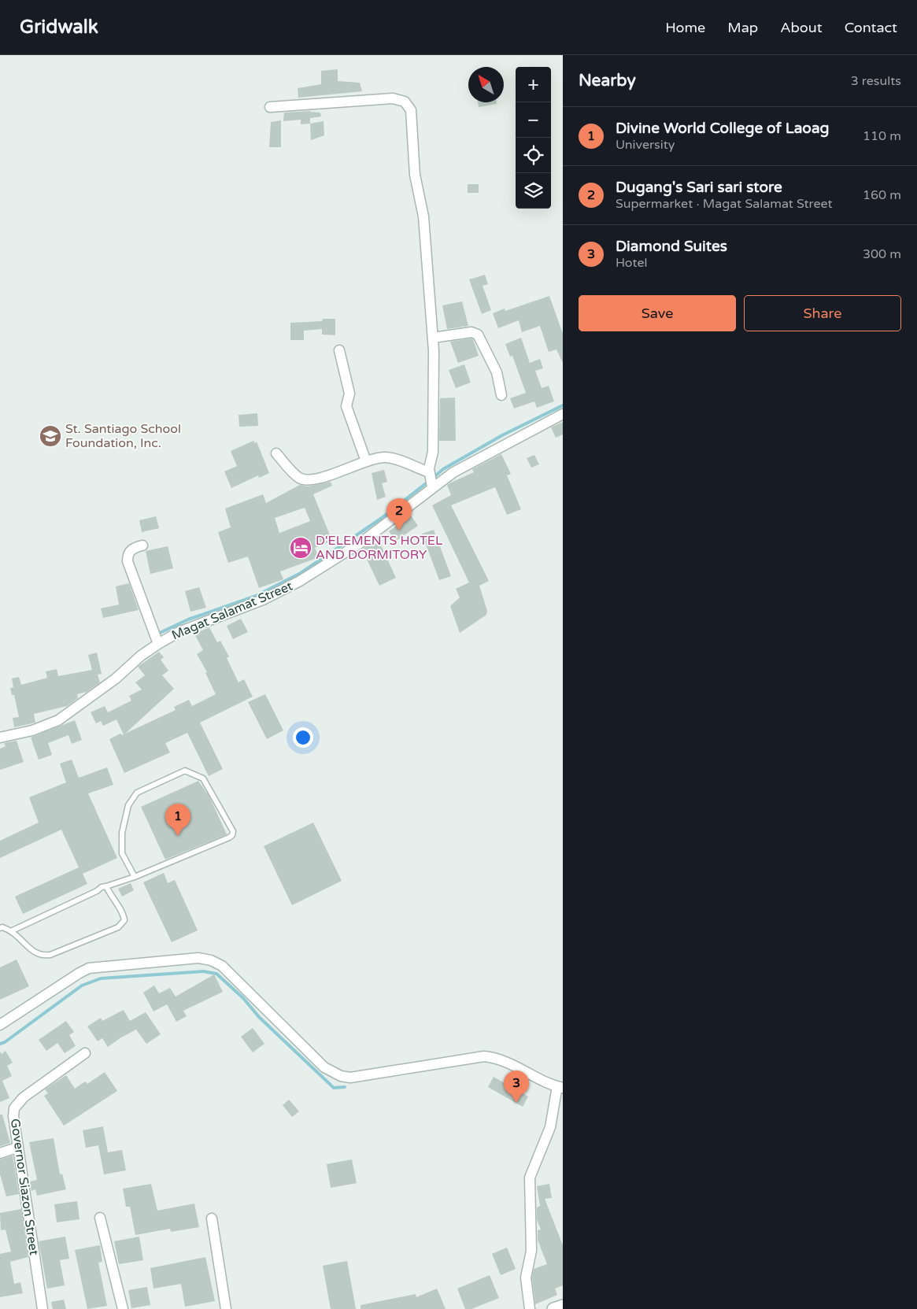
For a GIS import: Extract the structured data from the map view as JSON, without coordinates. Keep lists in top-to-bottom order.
{
  "streets": {
    "street": ["Magat Salamat Street", "Governor Siazon Street"]
  },
  "places": {
    "school or university": ["St. Santiago School Foundation, Inc."],
    "hotel": ["D'ELEMENTS HOTEL AND DORMITORY"]
  },
  "north": "top left",
  "page": {
    "header": "Gridwalk",
    "nav": [
      "Home",
      "Map",
      "About",
      "Contact"
    ],
    "heading": ["Nearby", "3 results"],
    "map_buttons": ["+", "−"],
    "list": [
      {
        "mark": "1",
        "name": "Divine World College of Laoag",
        "note": "University",
        "value": "110 m"
      },
      {
        "mark": "2",
        "name": "Dugang's Sari sari store",
        "note": "Supermarket · Magat Salamat Street",
        "value": "160 m"
      },
      {
        "mark": "3",
        "name": "Diamond Suites",
        "note": "Hotel",
        "value": "300 m"
      }
    ],
    "buttons": ["Save", "Share"],
    "pins": ["2", "1", "3"]
  }
}
